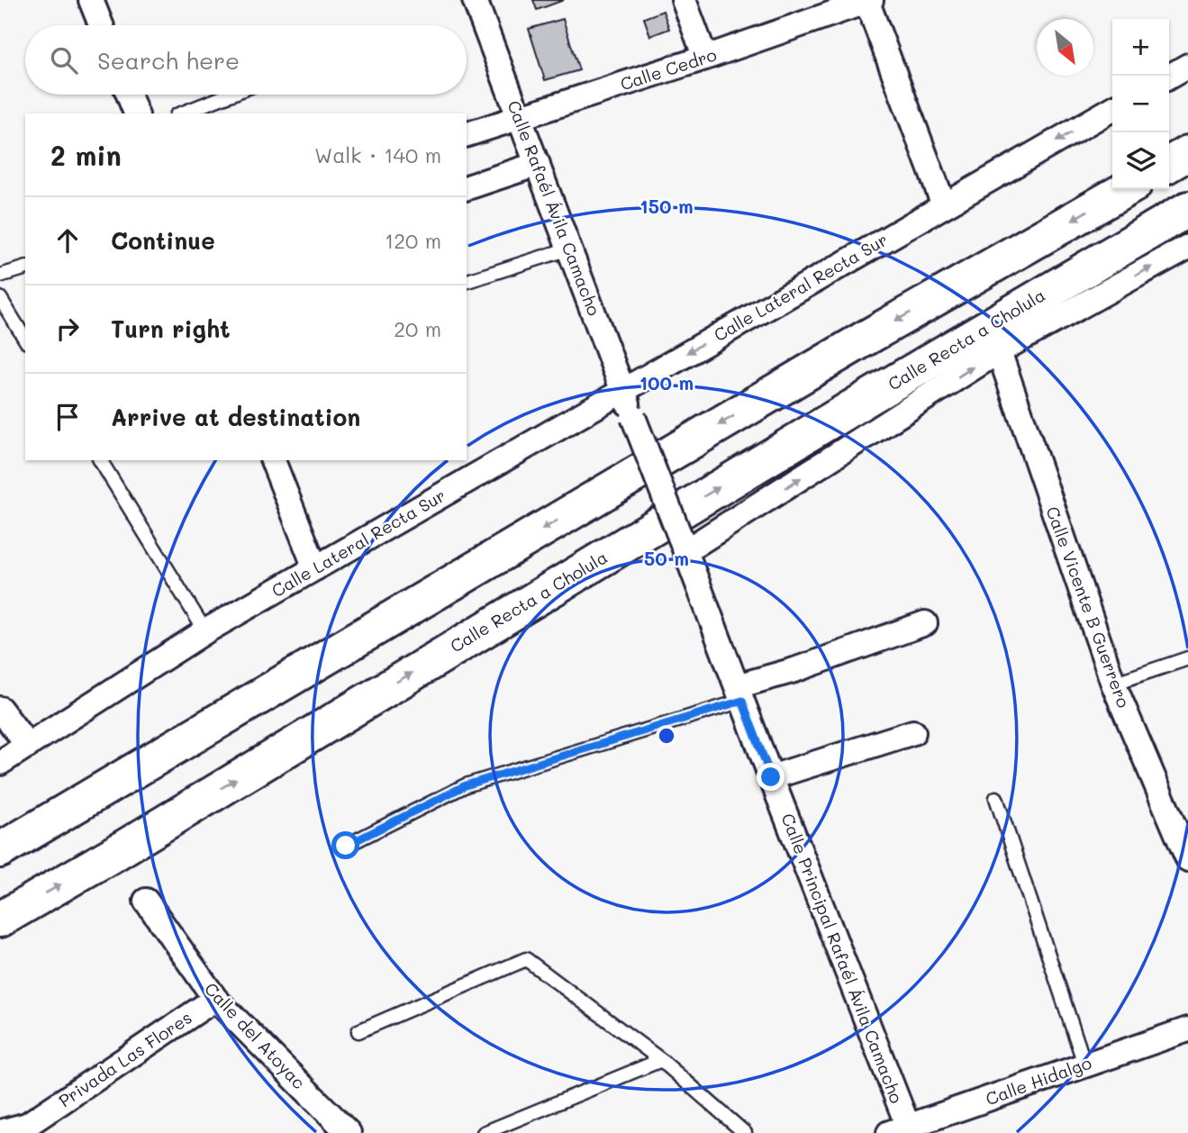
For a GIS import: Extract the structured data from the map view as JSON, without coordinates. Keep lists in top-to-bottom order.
{
  "streets": {
    "main road": ["Calle Recta a Cholula"],
    "street": [
      "Calle Cedro",
      "Calle Rafaél Ávila Camacho",
      "Calle Lateral Recta Sur",
      "Calle Vicente B Guerrero",
      "Calle Principal Rafaél Ávila Camacho",
      "Calle del Atoyac",
      "Privada Las Flores",
      "Calle Hidalgo"
    ]
  },
  "crossings": [
    ["Calle Cedro", "Calle Rafaél Ávila Camacho"],
    ["Calle Rafaél Ávila Camacho", "Calle Lateral Recta Sur"],
    ["Calle Rafaél Ávila Camacho", "Calle Principal Rafaél Ávila Camacho"],
    ["Calle Principal Rafaél Ávila Camacho", "Calle Hidalgo"],
    ["Calle del Atoyac", "Privada Las Flores"]
  ],
  "north": "bottom right",
  "page": {
    "map_buttons": ["+", "−"],
    "search": "Search here",
    "heading": ["2 min", "Walk · 140 m"],
    "list": [
      ["Continue", "120 m"],
      ["Turn right", "20 m"],
      "Arrive at destination"
    ]
  },
  "rings": ["150 m", "100 m", "50 m"]
}
